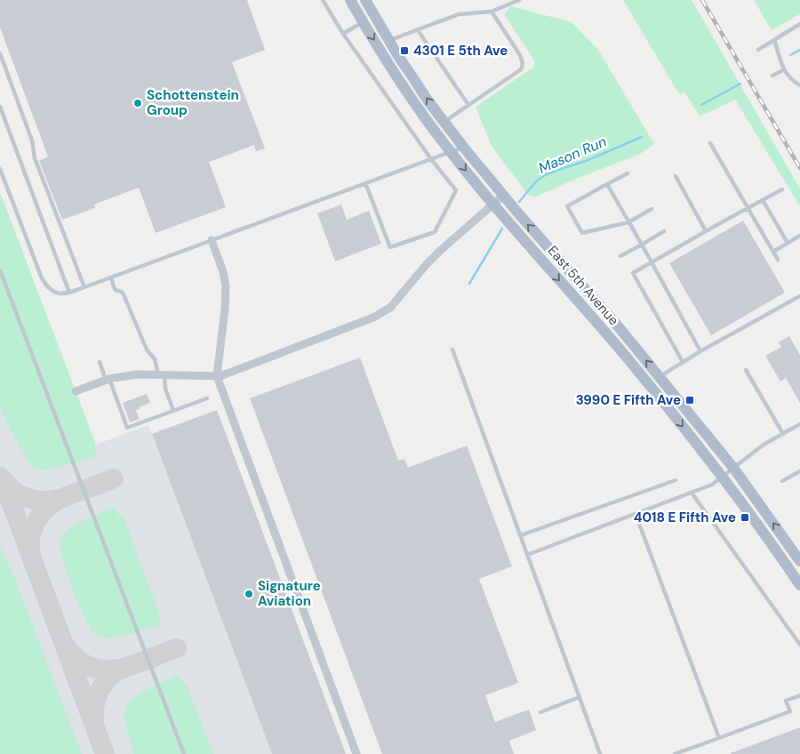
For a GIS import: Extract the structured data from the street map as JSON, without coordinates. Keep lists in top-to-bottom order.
{
  "streets": {
    "main road": ["East 5th Avenue"]
  },
  "water": ["Mason Run"],
  "places": {
    "transit": ["4301 E 5th Ave", "3990 E Fifth Ave", "4018 E Fifth Ave"],
    "other": ["Schottenstein Group", "Signature Aviation"]
  }
}
